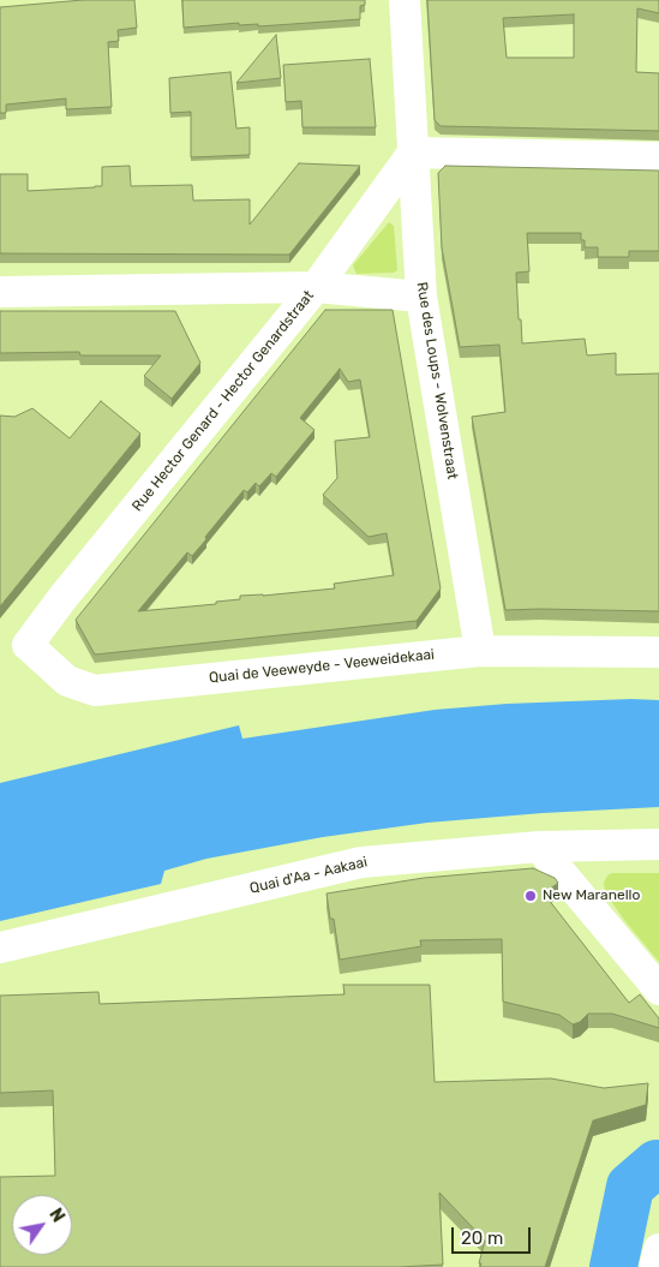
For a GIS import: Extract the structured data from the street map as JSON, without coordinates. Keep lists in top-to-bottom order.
{
  "streets": {
    "street": [
      "Rue des Loups - Wolvenstraat",
      "Rue Hector Genard - Hector Genardstraat",
      "Quai de Veeweyde - Veeweidekaai",
      "Quai d'Aa - Aakaai"
    ]
  },
  "crossings": [
    ["Rue des Loups - Wolvenstraat", "Rue Hector Genard - Hector Genardstraat"],
    ["Rue des Loups - Wolvenstraat", "Quai de Veeweyde - Veeweidekaai"],
    ["Rue Hector Genard - Hector Genardstraat", "Quai de Veeweyde - Veeweidekaai"]
  ],
  "places": ["New Maranello"],
  "scale_bar": "20 m",
  "north": "top right"
}
